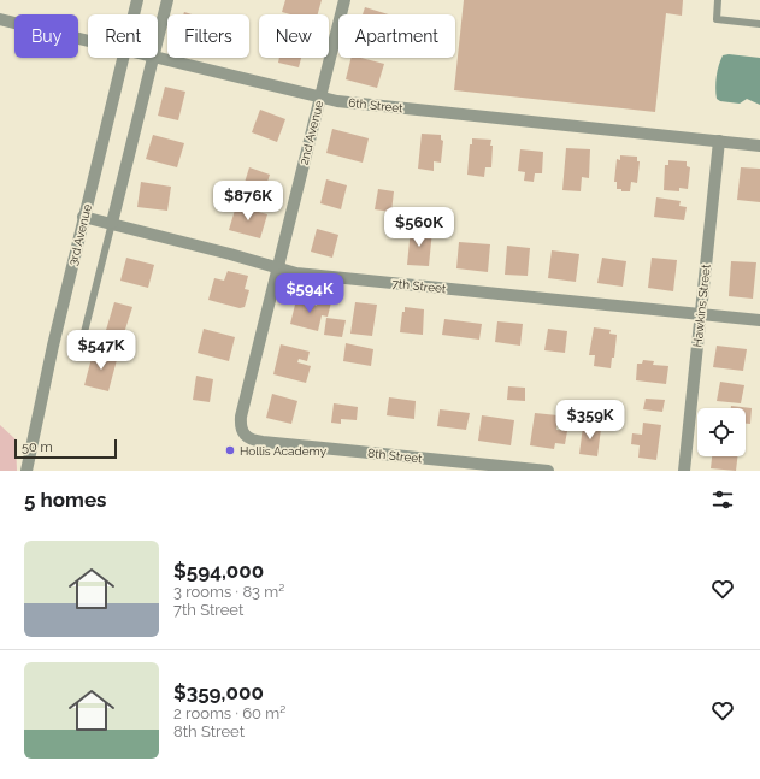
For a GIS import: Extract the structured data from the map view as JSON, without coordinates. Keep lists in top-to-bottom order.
{
  "streets": {
    "street": [
      "6th Street",
      "2nd Avenue",
      "3rd Avenue",
      "7th Street",
      "Hawkins Street",
      "8th Street"
    ]
  },
  "crossings": [
    ["6th Street", "2nd Avenue"],
    ["6th Street", "Hawkins Street"],
    ["2nd Avenue", "7th Street"],
    ["2nd Avenue", "8th Street"],
    ["3rd Avenue", "7th Street"],
    ["7th Street", "Hawkins Street"]
  ],
  "places": ["Hollis Academy"],
  "scale_bar": "50 m",
  "page": {
    "chip": [
      "Buy",
      "Rent",
      "Filters",
      "New",
      "Apartment"
    ],
    "price": [
      "$876K",
      "$560K",
      "$594K",
      "$547K",
      "$359K"
    ],
    "scale": "50 m",
    "heading": "5 homes",
    "list": [
      {
        "name": "$594,000",
        "note": "3 rooms · 83 m² · 7th Street"
      },
      {
        "name": "$359,000",
        "note": "2 rooms · 60 m² · 8th Street"
      }
    ]
  }
}
